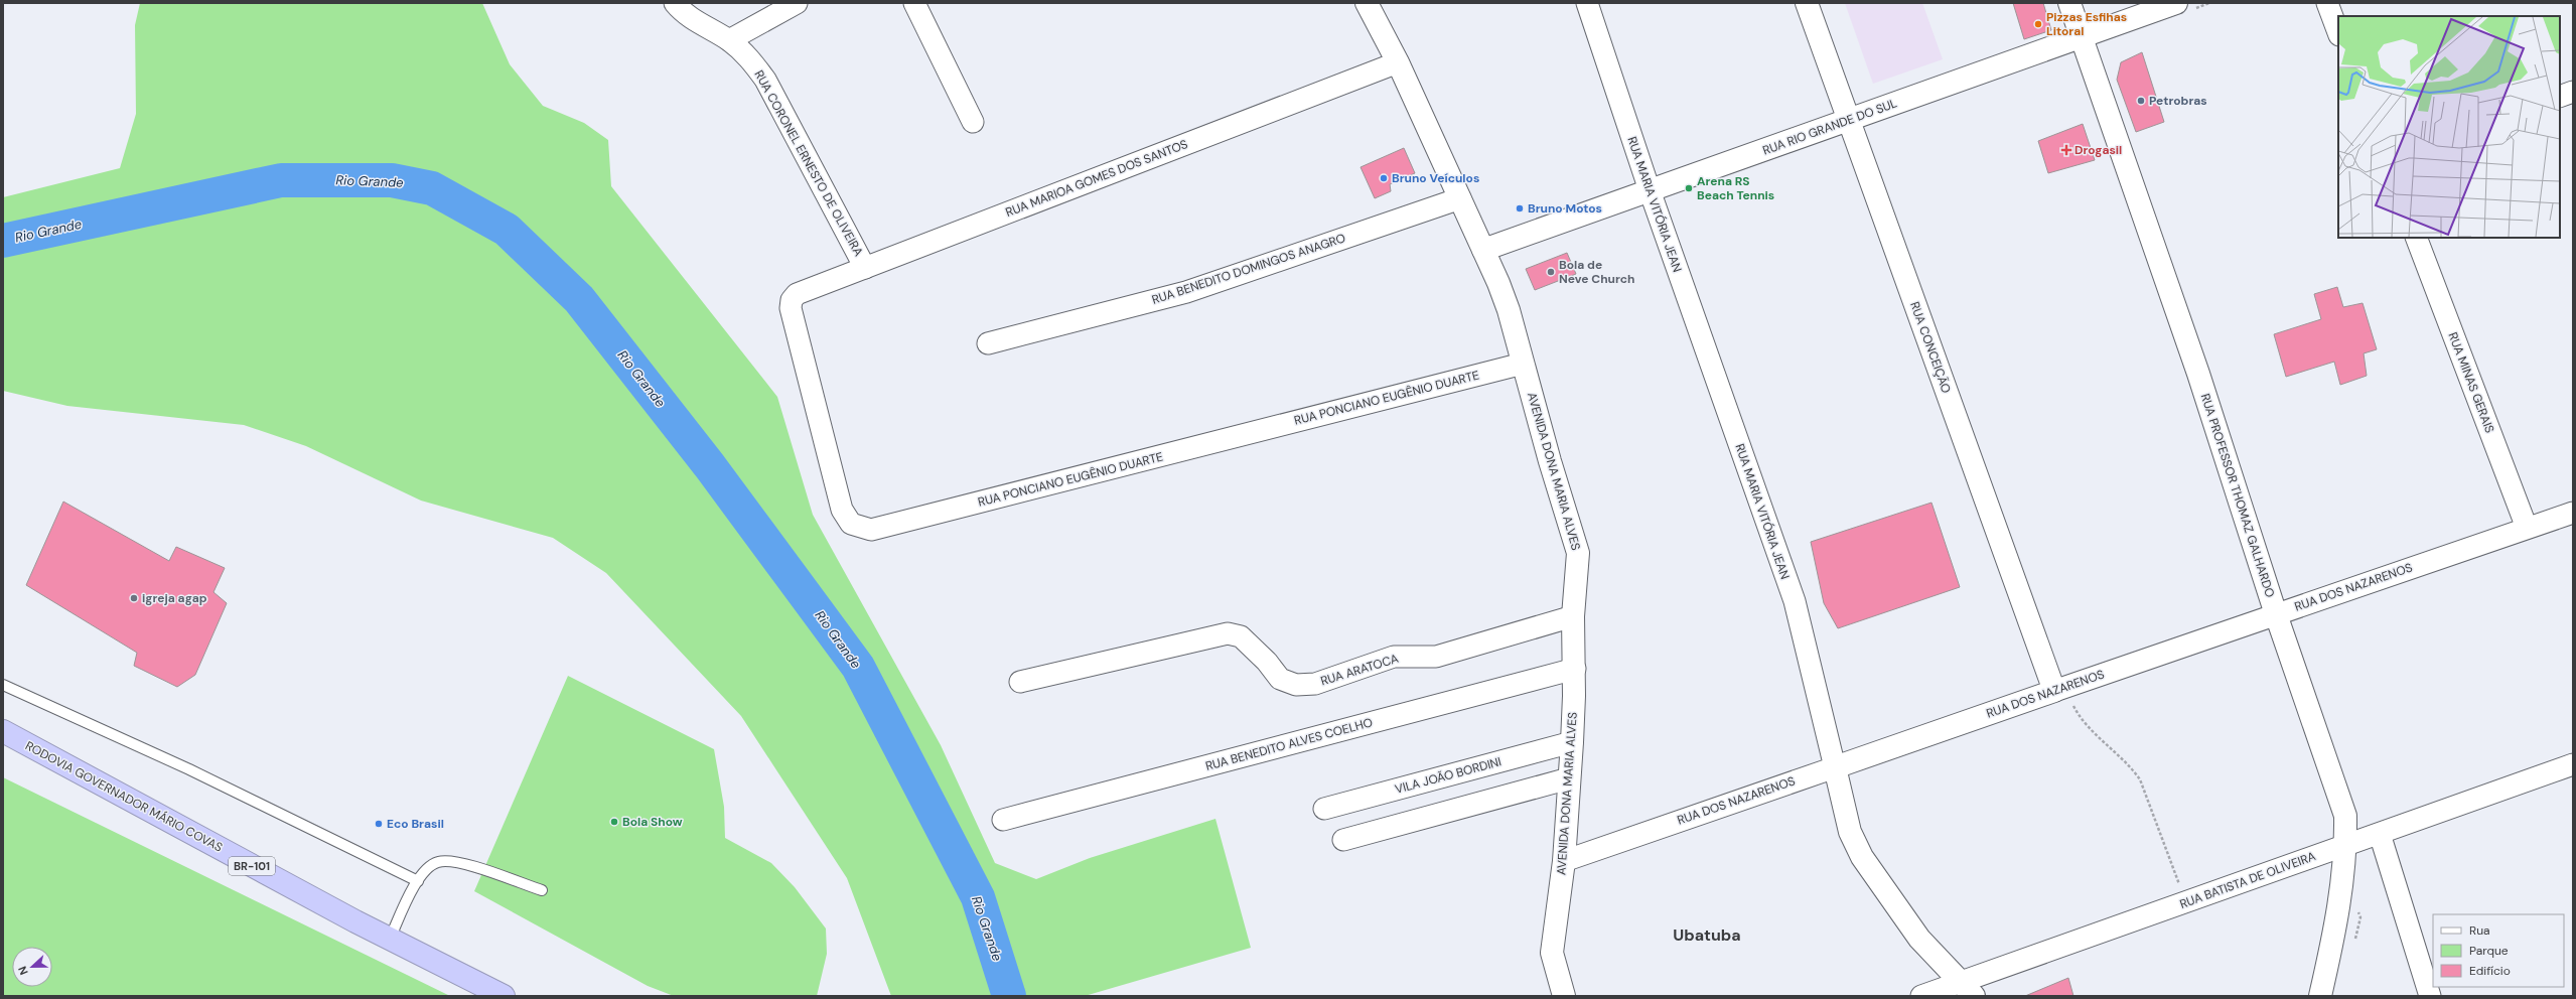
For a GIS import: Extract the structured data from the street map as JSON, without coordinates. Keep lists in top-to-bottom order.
{
  "streets": {
    "highway": ["RODOVIA GOVERNADOR MÁRIO COVAS", "BR-101"],
    "main road": [
      "RUA RIO GRANDE DO SUL",
      "RUA MARIA VITÓRIA JEAN",
      "RUA CONCEIÇÃO",
      "AVENIDA DONA MARIA ALVES",
      "RUA PROFESSOR THOMAZ GALHARDO",
      "RUA DOS NAZARENOS"
    ],
    "street": [
      "RUA CORONEL ERNESTO DE OLIVEIRA",
      "RUA MARIOA GOMES DOS SANTOS",
      "RUA BENEDITO DOMINGOS ANAGRO",
      "RUA MINAS GERAIS",
      "RUA PONCIANO EUGÊNIO DUARTE",
      "RUA ARATOCA",
      "RUA BENEDITO ALVES COELHO",
      "VILA JOÃO BORDINI",
      "RUA BATISTA DE OLIVEIRA"
    ]
  },
  "crossings": [
    ["RUA RIO GRANDE DO SUL", "RUA MARIA VITÓRIA JEAN"],
    ["RUA RIO GRANDE DO SUL", "RUA CONCEIÇÃO"],
    ["RUA RIO GRANDE DO SUL", "AVENIDA DONA MARIA ALVES"],
    ["RUA RIO GRANDE DO SUL", "RUA PROFESSOR THOMAZ GALHARDO"],
    ["RUA CORONEL ERNESTO DE OLIVEIRA", "RUA MARIOA GOMES DOS SANTOS"],
    ["RUA MARIOA GOMES DOS SANTOS", "RUA PONCIANO EUGÊNIO DUARTE"],
    ["RUA MARIOA GOMES DOS SANTOS", "AVENIDA DONA MARIA ALVES"],
    ["RUA MARIA VITÓRIA JEAN", "RUA DOS NAZARENOS"],
    ["RUA MARIA VITÓRIA JEAN", "RUA BATISTA DE OLIVEIRA"],
    ["RUA BENEDITO DOMINGOS ANAGRO", "AVENIDA DONA MARIA ALVES"],
    ["RUA CONCEIÇÃO", "RUA DOS NAZARENOS"],
    ["RUA MINAS GERAIS", "RUA DOS NAZARENOS"],
    ["RUA PONCIANO EUGÊNIO DUARTE", "AVENIDA DONA MARIA ALVES"],
    ["AVENIDA DONA MARIA ALVES", "RUA DOS NAZARENOS"],
    ["AVENIDA DONA MARIA ALVES", "RUA ARATOCA"],
    ["AVENIDA DONA MARIA ALVES", "RUA BENEDITO ALVES COELHO"],
    ["AVENIDA DONA MARIA ALVES", "VILA JOÃO BORDINI"],
    ["RUA PROFESSOR THOMAZ GALHARDO", "RUA DOS NAZARENOS"],
    ["RUA PROFESSOR THOMAZ GALHARDO", "RUA BATISTA DE OLIVEIRA"]
  ],
  "districts": ["Ubatuba"],
  "water": ["Rio Grande"],
  "places": {
    "other": [
      "Pizzas Esfihas Litoral",
      "Petrobras",
      "Bruno Veículos",
      "Arena RS Beach Tennis",
      "Bruno Motos",
      "Bola de Neve Church",
      "igreja agap",
      "Bola Show",
      "Eco Brasil"
    ],
    "health": ["Drogasil"]
  },
  "legend": ["Rua", "Parque", "Edifício"],
  "north": "left"
}
